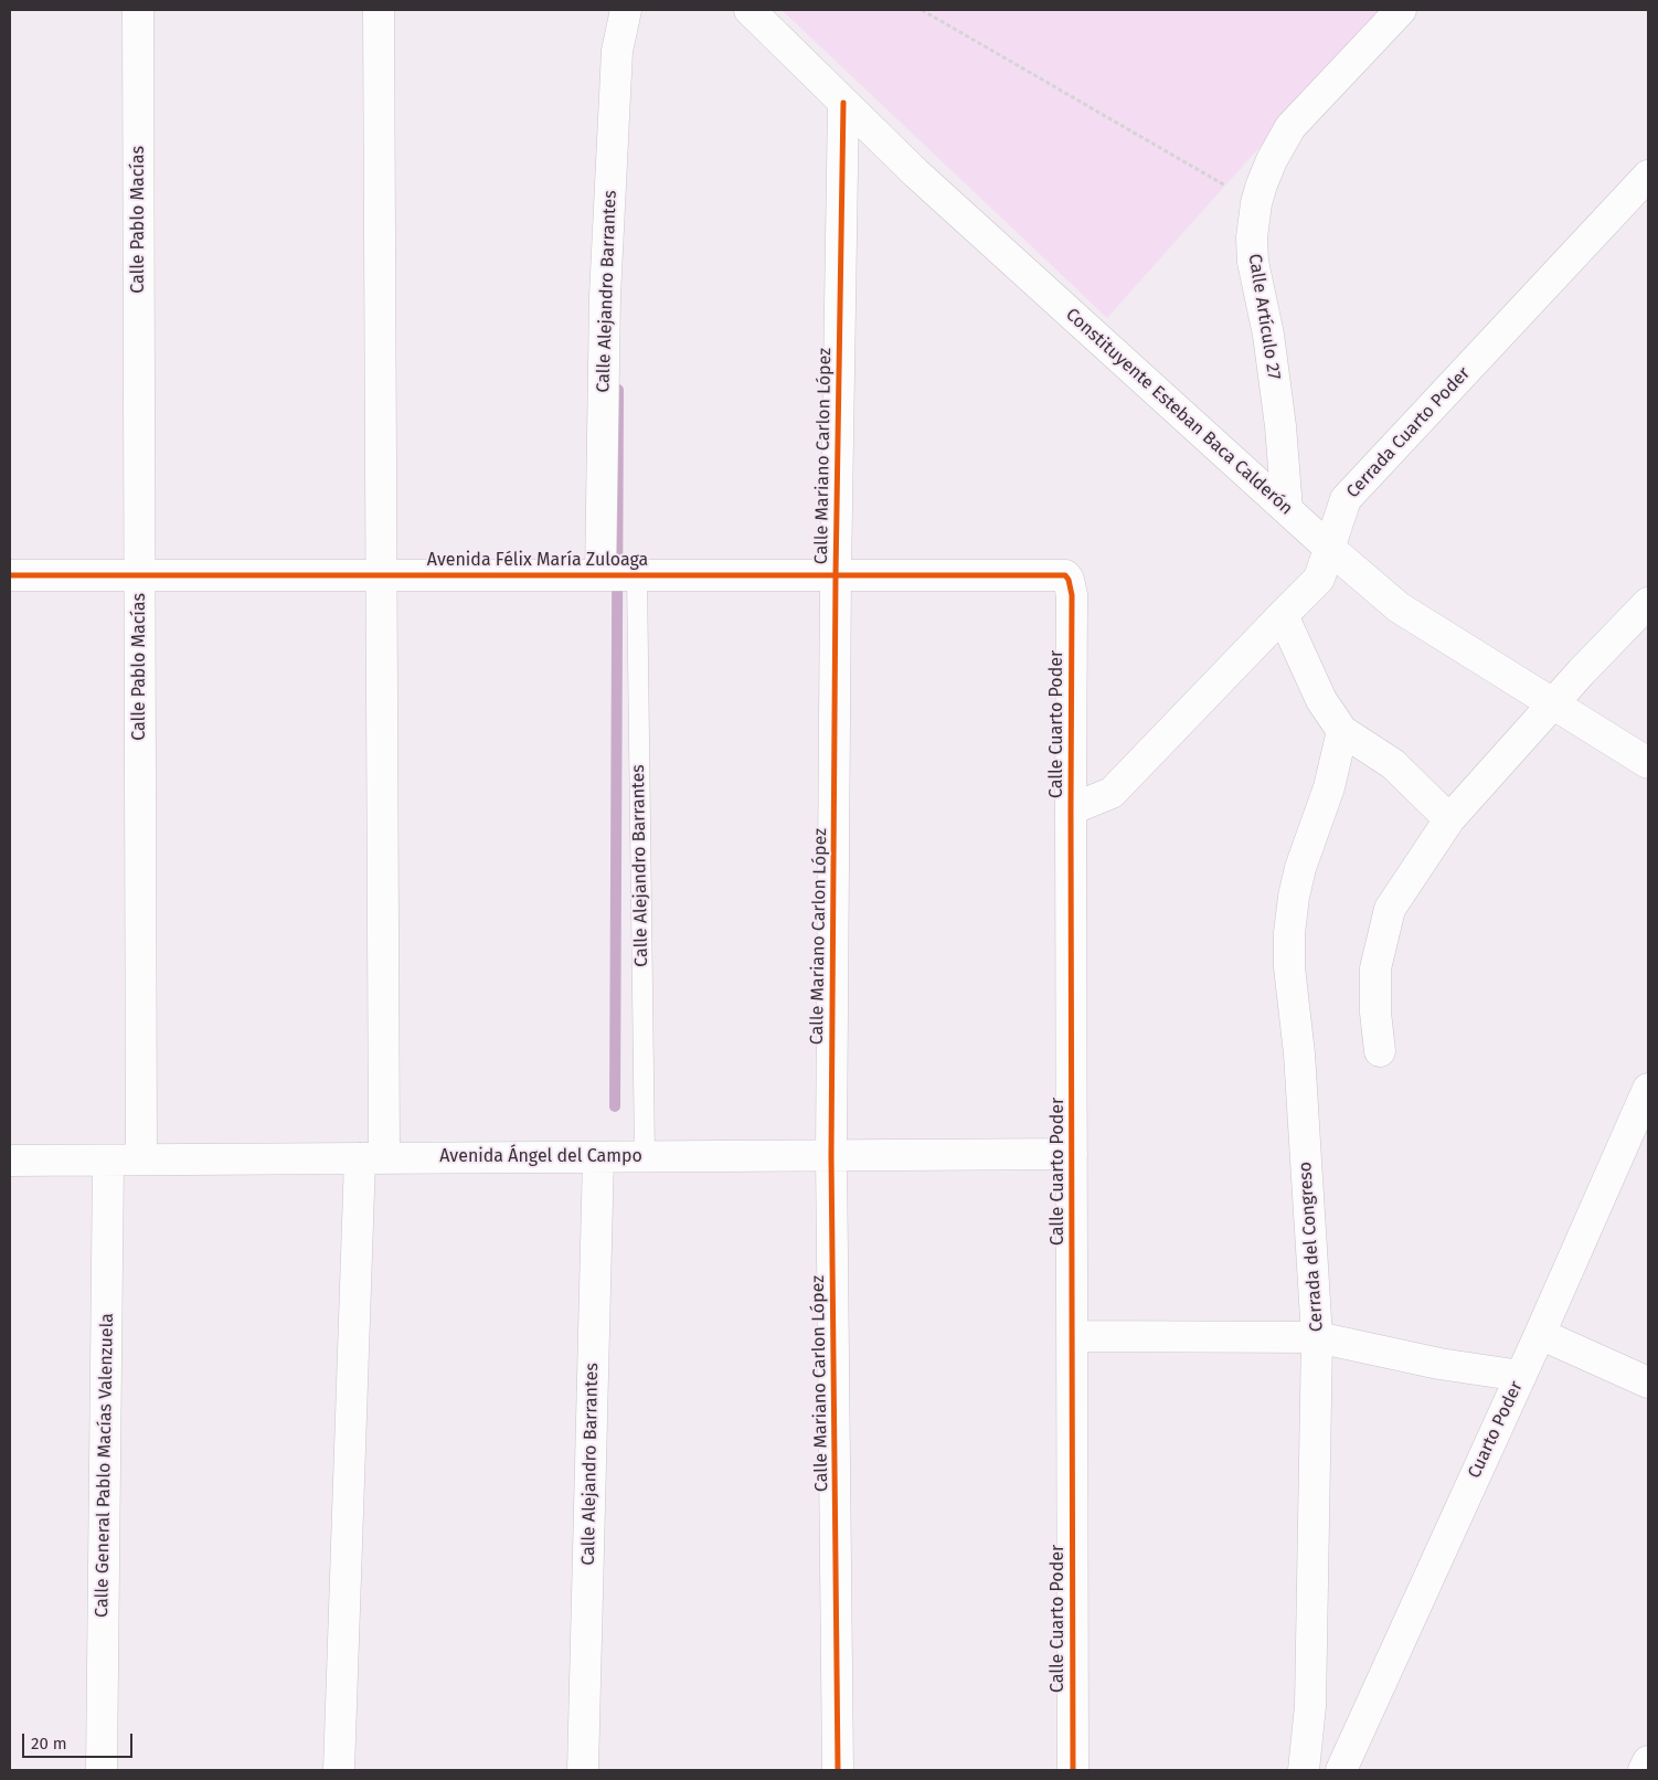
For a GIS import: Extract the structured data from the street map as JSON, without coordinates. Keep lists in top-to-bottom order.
{
  "streets": {
    "street": [
      "Calle Pablo Macías",
      "Calle Alejandro Barrantes",
      "Calle Artículo 27",
      "Constituyente Esteban Baca Calderón",
      "Cerrada Cuarto Poder",
      "Calle Mariano Carlon López",
      "Avenida Félix María Zuloaga",
      "Calle Cuarto Poder",
      "Avenida Ángel del Campo",
      "Cerrada del Congreso",
      "Cuarto Poder",
      "Calle General Pablo Macías Valenzuela"
    ]
  },
  "crossings": [
    ["Calle Pablo Macías", "Avenida Félix María Zuloaga"],
    ["Calle Pablo Macías", "Avenida Ángel del Campo"],
    ["Calle Alejandro Barrantes", "Avenida Félix María Zuloaga"],
    ["Calle Alejandro Barrantes", "Avenida Ángel del Campo"],
    ["Calle Artículo 27", "Constituyente Esteban Baca Calderón"],
    ["Constituyente Esteban Baca Calderón", "Cerrada Cuarto Poder"],
    ["Constituyente Esteban Baca Calderón", "Calle Mariano Carlon López"],
    ["Cerrada Cuarto Poder", "Calle Cuarto Poder"],
    ["Calle Mariano Carlon López", "Avenida Félix María Zuloaga"],
    ["Calle Mariano Carlon López", "Avenida Ángel del Campo"],
    ["Avenida Félix María Zuloaga", "Calle Cuarto Poder"],
    ["Calle Cuarto Poder", "Avenida Ángel del Campo"],
    ["Avenida Ángel del Campo", "Calle General Pablo Macías Valenzuela"]
  ],
  "scale_bar": "20 m"
}
